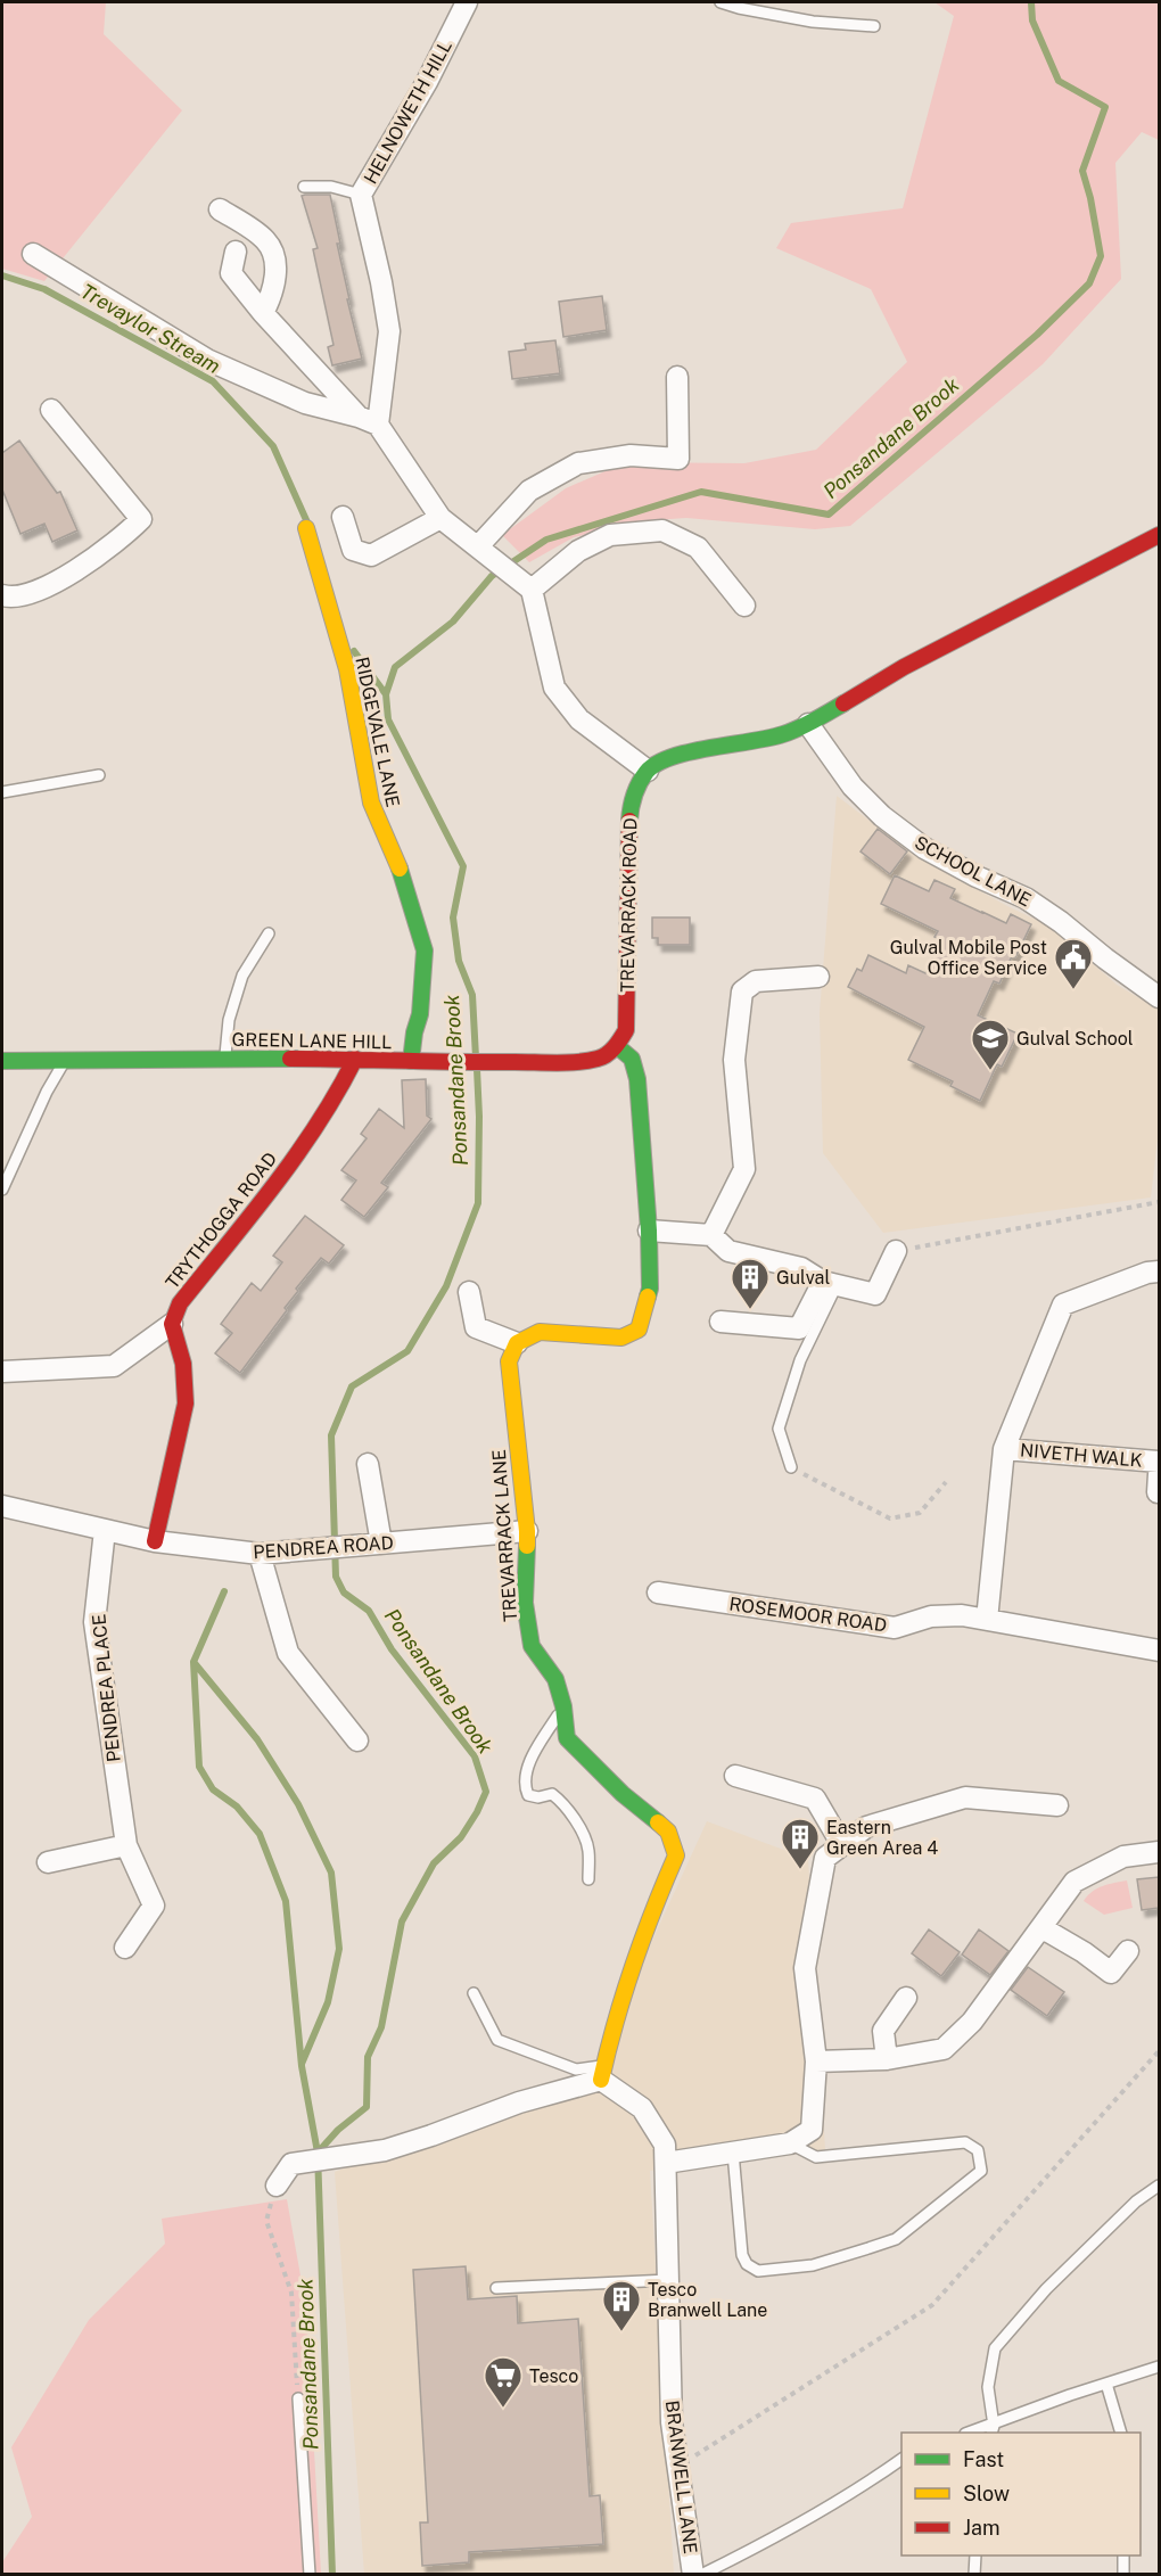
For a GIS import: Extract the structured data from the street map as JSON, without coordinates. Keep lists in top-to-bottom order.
{
  "streets": {
    "street": [
      "HELNOWETH HILL",
      "RIDGEVALE LANE",
      "SCHOOL LANE",
      "TREVARRACK ROAD",
      "GREEN LANE HILL",
      "TRYTHOGGA ROAD",
      "NIVETH WALK",
      "TREVARRACK LANE",
      "PENDREA ROAD",
      "ROSEMOOR ROAD",
      "PENDREA PLACE",
      "BRANWELL LANE"
    ]
  },
  "crossings": [
    ["RIDGEVALE LANE", "GREEN LANE HILL"],
    ["TREVARRACK ROAD", "GREEN LANE HILL"],
    ["GREEN LANE HILL", "TRYTHOGGA ROAD"],
    ["TREVARRACK LANE", "PENDREA ROAD"],
    ["TREVARRACK LANE", "BRANWELL LANE"],
    ["PENDREA ROAD", "PENDREA PLACE"]
  ],
  "water": ["Trevaylor Stream", "Ponsandane Brook"],
  "places": {
    "public building": ["Gulval Mobile Post Office Service"],
    "school or university": ["Gulval School"],
    "building": ["Gulval", "Eastern Green Area 4", "Tesco Branwell Lane"],
    "supermarket": ["Tesco"]
  },
  "legend": ["Fast", "Slow", "Jam"]
}
